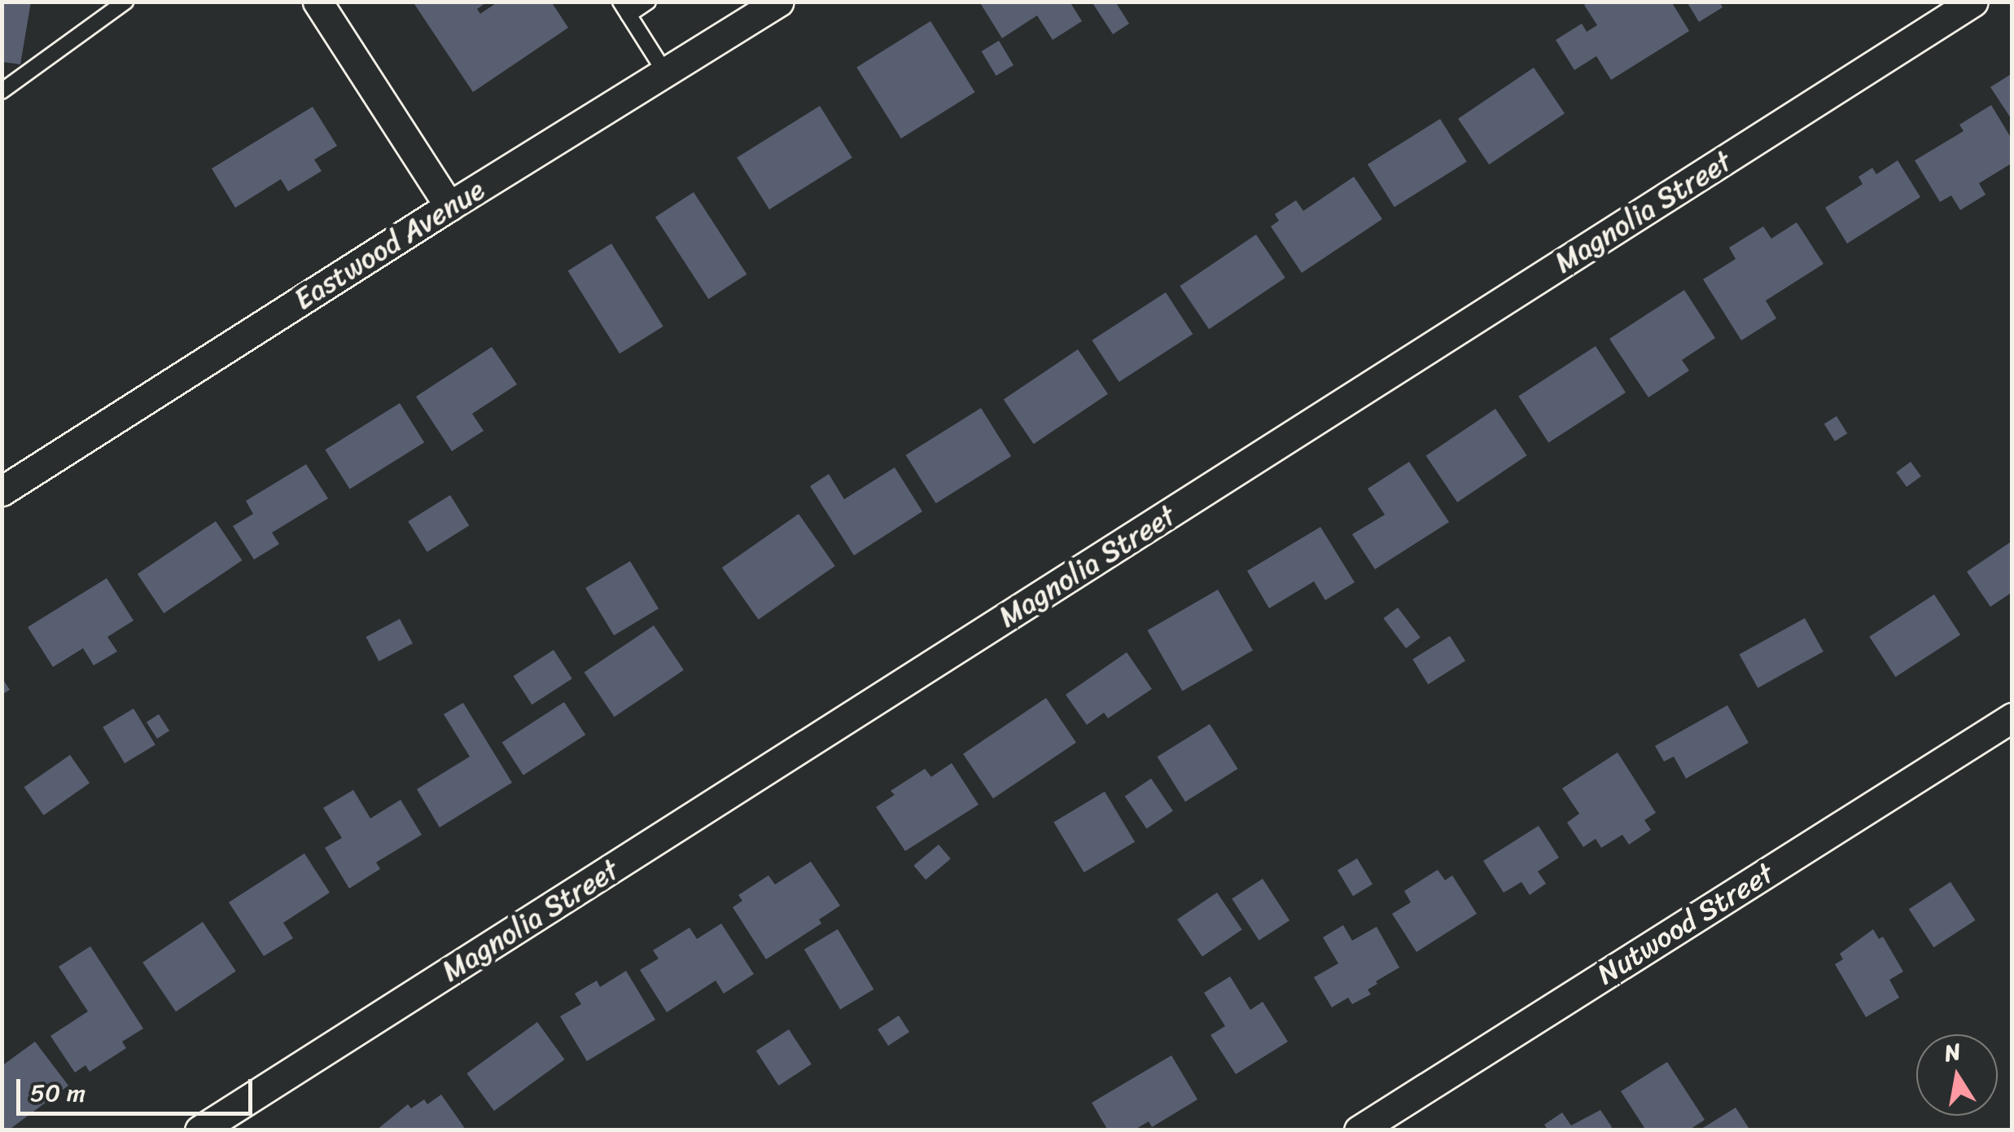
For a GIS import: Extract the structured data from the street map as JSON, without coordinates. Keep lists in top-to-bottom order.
{
  "streets": {
    "street": ["Magnolia Street", "Eastwood Avenue", "Nutwood Street"]
  },
  "scale_bar": "50 m",
  "north": "top"
}
